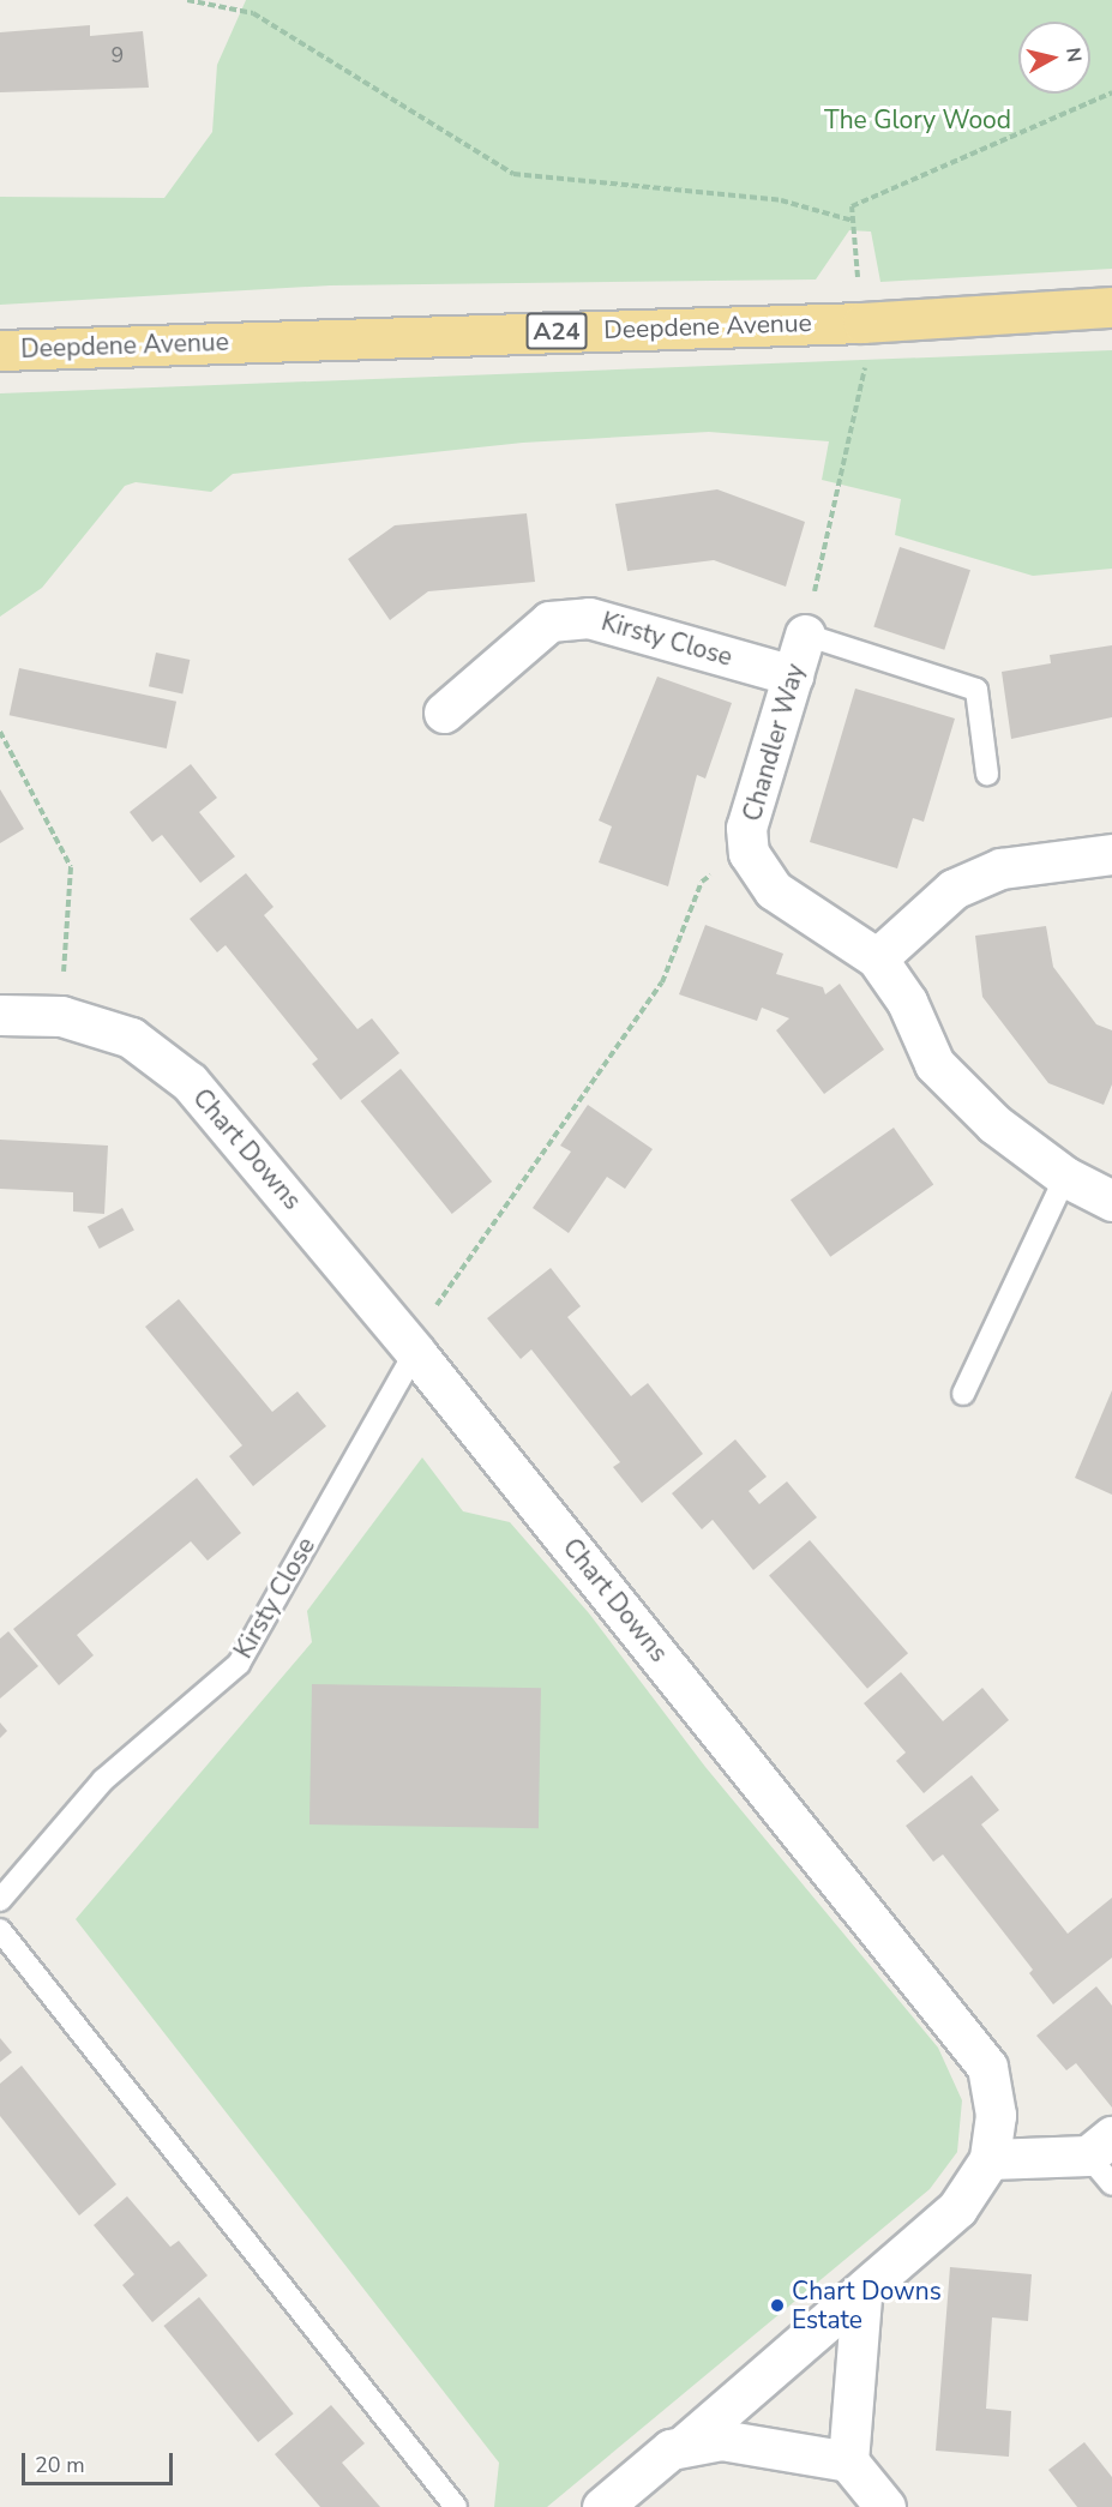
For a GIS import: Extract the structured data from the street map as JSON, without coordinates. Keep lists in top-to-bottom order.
{
  "streets": {
    "highway": ["Deepdene Avenue", "A24"],
    "street": ["Kirsty Close", "Chandler Way", "Chart Downs"]
  },
  "crossings": [
    ["Kirsty Close", "Chandler Way"],
    ["Kirsty Close", "Chart Downs"]
  ],
  "parks": ["The Glory Wood"],
  "places": ["Chart Downs Estate"],
  "house_numbers": ["9"],
  "scale_bar": "20 m",
  "north": "right"
}
